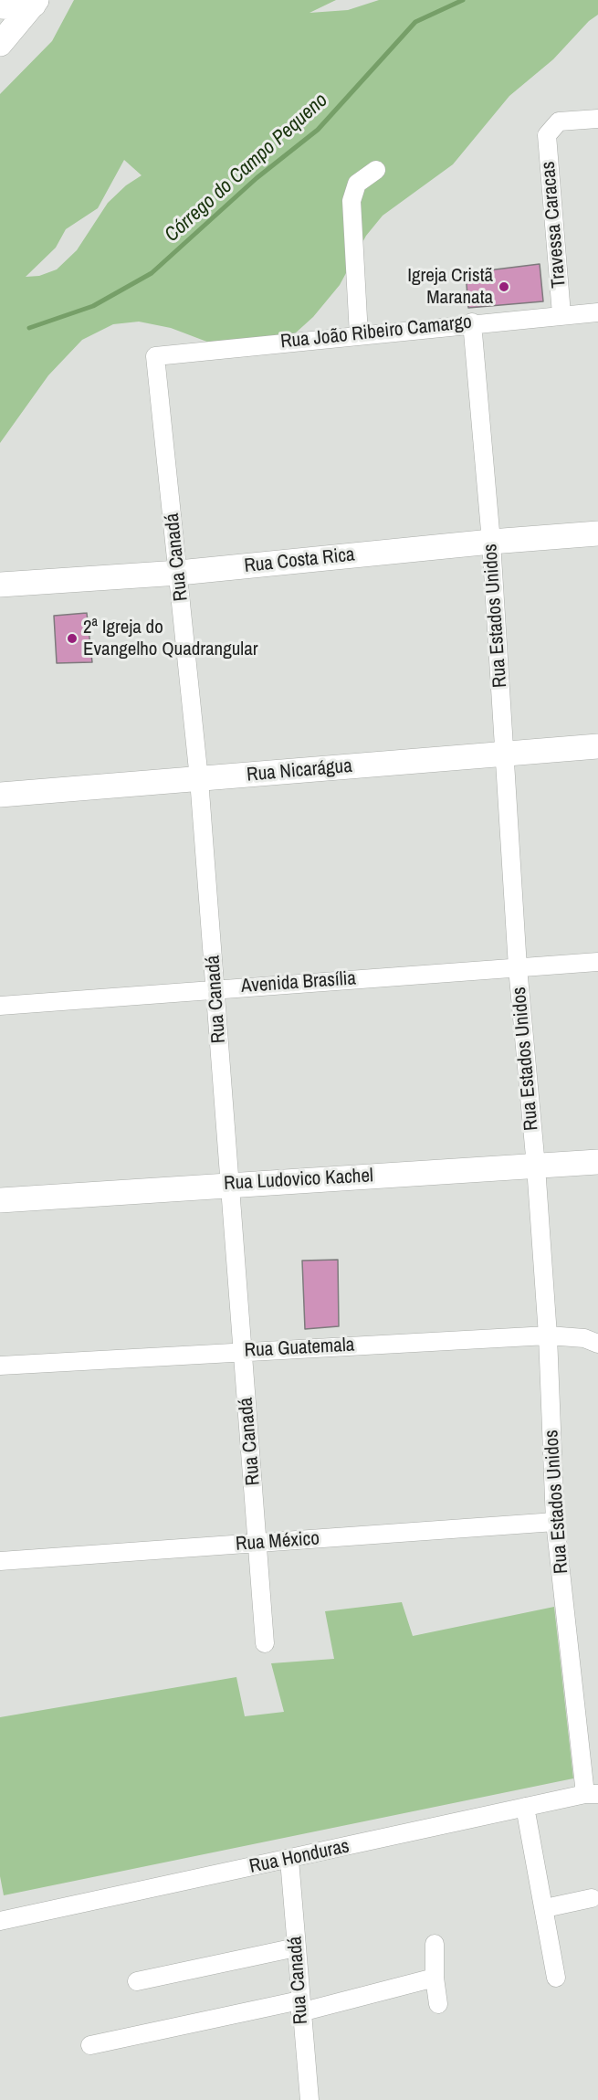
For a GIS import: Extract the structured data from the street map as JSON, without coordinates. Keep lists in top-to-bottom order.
{
  "streets": {
    "street": [
      "Travessa Caracas",
      "Rua João Ribeiro Camargo",
      "Rua Canadá",
      "Rua Costa Rica",
      "Rua Estados Unidos",
      "Rua Nicarágua",
      "Avenida Brasília",
      "Rua Ludovico Kachel",
      "Rua Guatemala",
      "Rua México",
      "Rua Honduras"
    ]
  },
  "crossings": [
    ["Travessa Caracas", "Rua João Ribeiro Camargo"],
    ["Rua João Ribeiro Camargo", "Rua Canadá"],
    ["Rua João Ribeiro Camargo", "Rua Estados Unidos"],
    ["Rua Canadá", "Rua Costa Rica"],
    ["Rua Canadá", "Rua Nicarágua"],
    ["Rua Canadá", "Avenida Brasília"],
    ["Rua Canadá", "Rua Ludovico Kachel"],
    ["Rua Canadá", "Rua Guatemala"],
    ["Rua Canadá", "Rua México"],
    ["Rua Canadá", "Rua Honduras"],
    ["Rua Costa Rica", "Rua Estados Unidos"],
    ["Rua Estados Unidos", "Rua Nicarágua"],
    ["Rua Estados Unidos", "Avenida Brasília"],
    ["Rua Estados Unidos", "Rua Ludovico Kachel"],
    ["Rua Estados Unidos", "Rua Guatemala"],
    ["Rua Estados Unidos", "Rua México"],
    ["Rua Estados Unidos", "Rua Honduras"]
  ],
  "water": ["Córrego do Campo Pequeno"],
  "places": ["Igreja Cristã Maranata", "2ª Igreja do Evangelho Quadrangular"]
}
